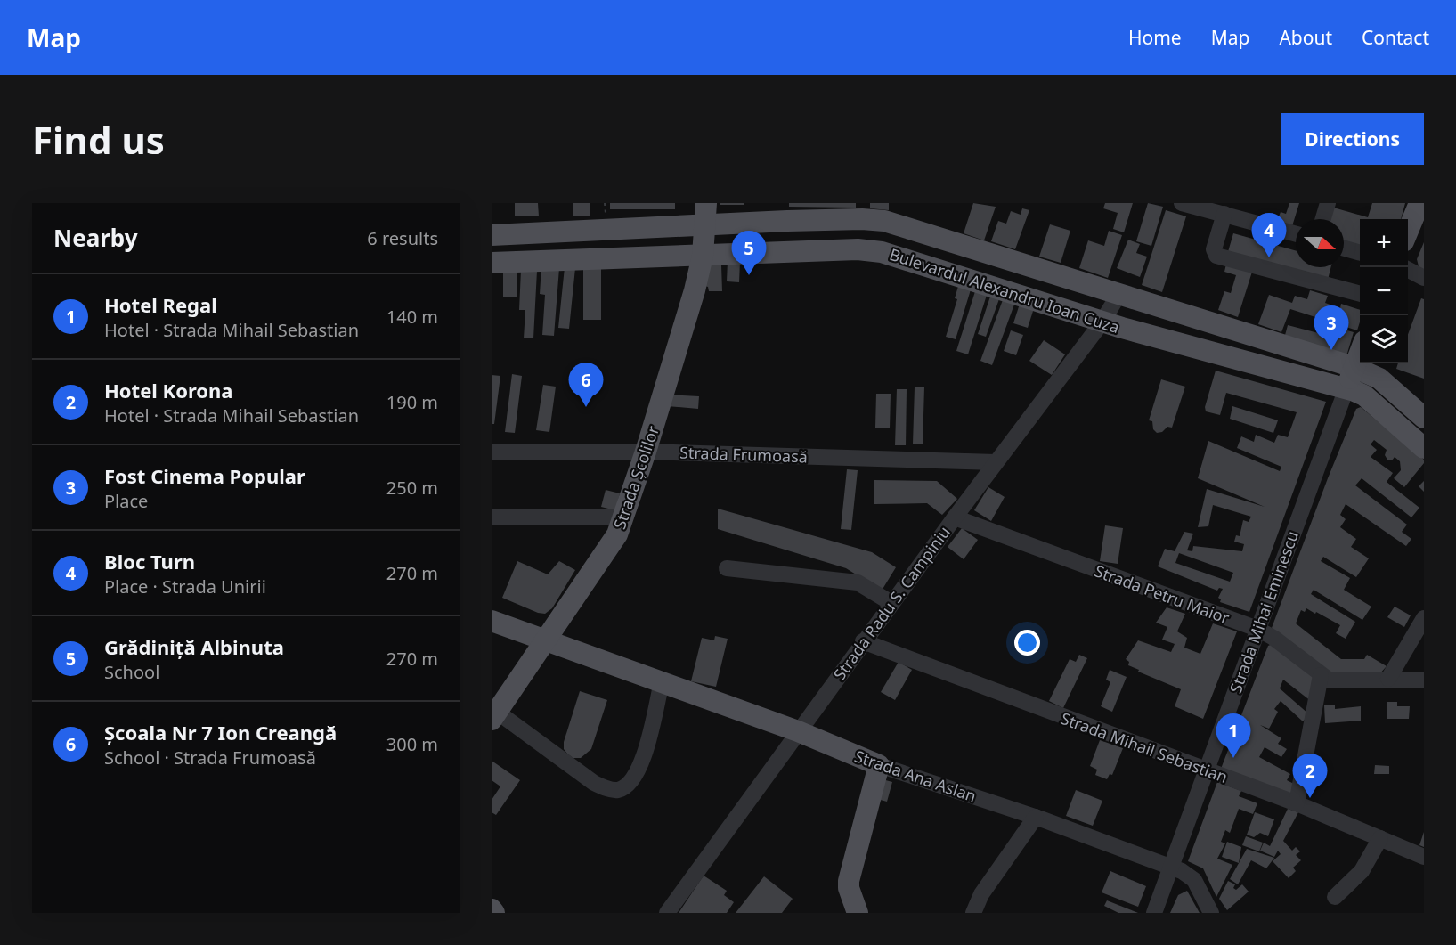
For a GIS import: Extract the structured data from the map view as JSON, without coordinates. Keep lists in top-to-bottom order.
{
  "streets": {
    "main road": [
      "Bulevardul Alexandru Ioan Cuza",
      "Strada Școlilor",
      "Strada Mihai Eminescu",
      "Strada Ana Aslan"
    ],
    "street": [
      "Strada Frumoasă",
      "Strada Petru Maior",
      "Strada Radu S. Campiniu",
      "Strada Mihail Sebastian"
    ]
  },
  "crossings": [
    ["Bulevardul Alexandru Ioan Cuza", "Strada Școlilor"],
    ["Bulevardul Alexandru Ioan Cuza", "Strada Radu S. Campiniu"],
    ["Bulevardul Alexandru Ioan Cuza", "Strada Mihai Eminescu"],
    ["Strada Frumoasă", "Strada Școlilor"],
    ["Strada Frumoasă", "Strada Radu S. Campiniu"],
    ["Strada Școlilor", "Strada Ana Aslan"],
    ["Strada Petru Maior", "Strada Radu S. Campiniu"],
    ["Strada Petru Maior", "Strada Mihai Eminescu"],
    ["Strada Radu S. Campiniu", "Strada Mihail Sebastian"],
    ["Strada Radu S. Campiniu", "Strada Ana Aslan"],
    ["Strada Mihai Eminescu", "Strada Mihail Sebastian"],
    ["Strada Mihai Eminescu", "Strada Ana Aslan"]
  ],
  "north": "right",
  "page": {
    "header": "Map",
    "nav": [
      "Home",
      "Map",
      "About",
      "Contact"
    ],
    "buttons": "Directions",
    "title": "Find us",
    "heading": ["Nearby", "6 results"],
    "pins": [
      "4",
      "5",
      "3",
      "6",
      "1",
      "2"
    ],
    "map_buttons": ["+", "−"],
    "list": [
      {
        "mark": "1",
        "name": "Hotel Regal",
        "note": "Hotel · Strada Mihail Sebastian",
        "value": "140 m"
      },
      {
        "mark": "2",
        "name": "Hotel Korona",
        "note": "Hotel · Strada Mihail Sebastian",
        "value": "190 m"
      },
      {
        "mark": "3",
        "name": "Fost Cinema Popular",
        "note": "Place",
        "value": "250 m"
      },
      {
        "mark": "4",
        "name": "Bloc Turn",
        "note": "Place · Strada Unirii",
        "value": "270 m"
      },
      {
        "mark": "5",
        "name": "Grădiniță Albinuta",
        "note": "School",
        "value": "270 m"
      },
      {
        "mark": "6",
        "name": "Școala Nr 7 Ion Creangă",
        "note": "School · Strada Frumoasă",
        "value": "300 m"
      }
    ]
  }
}
